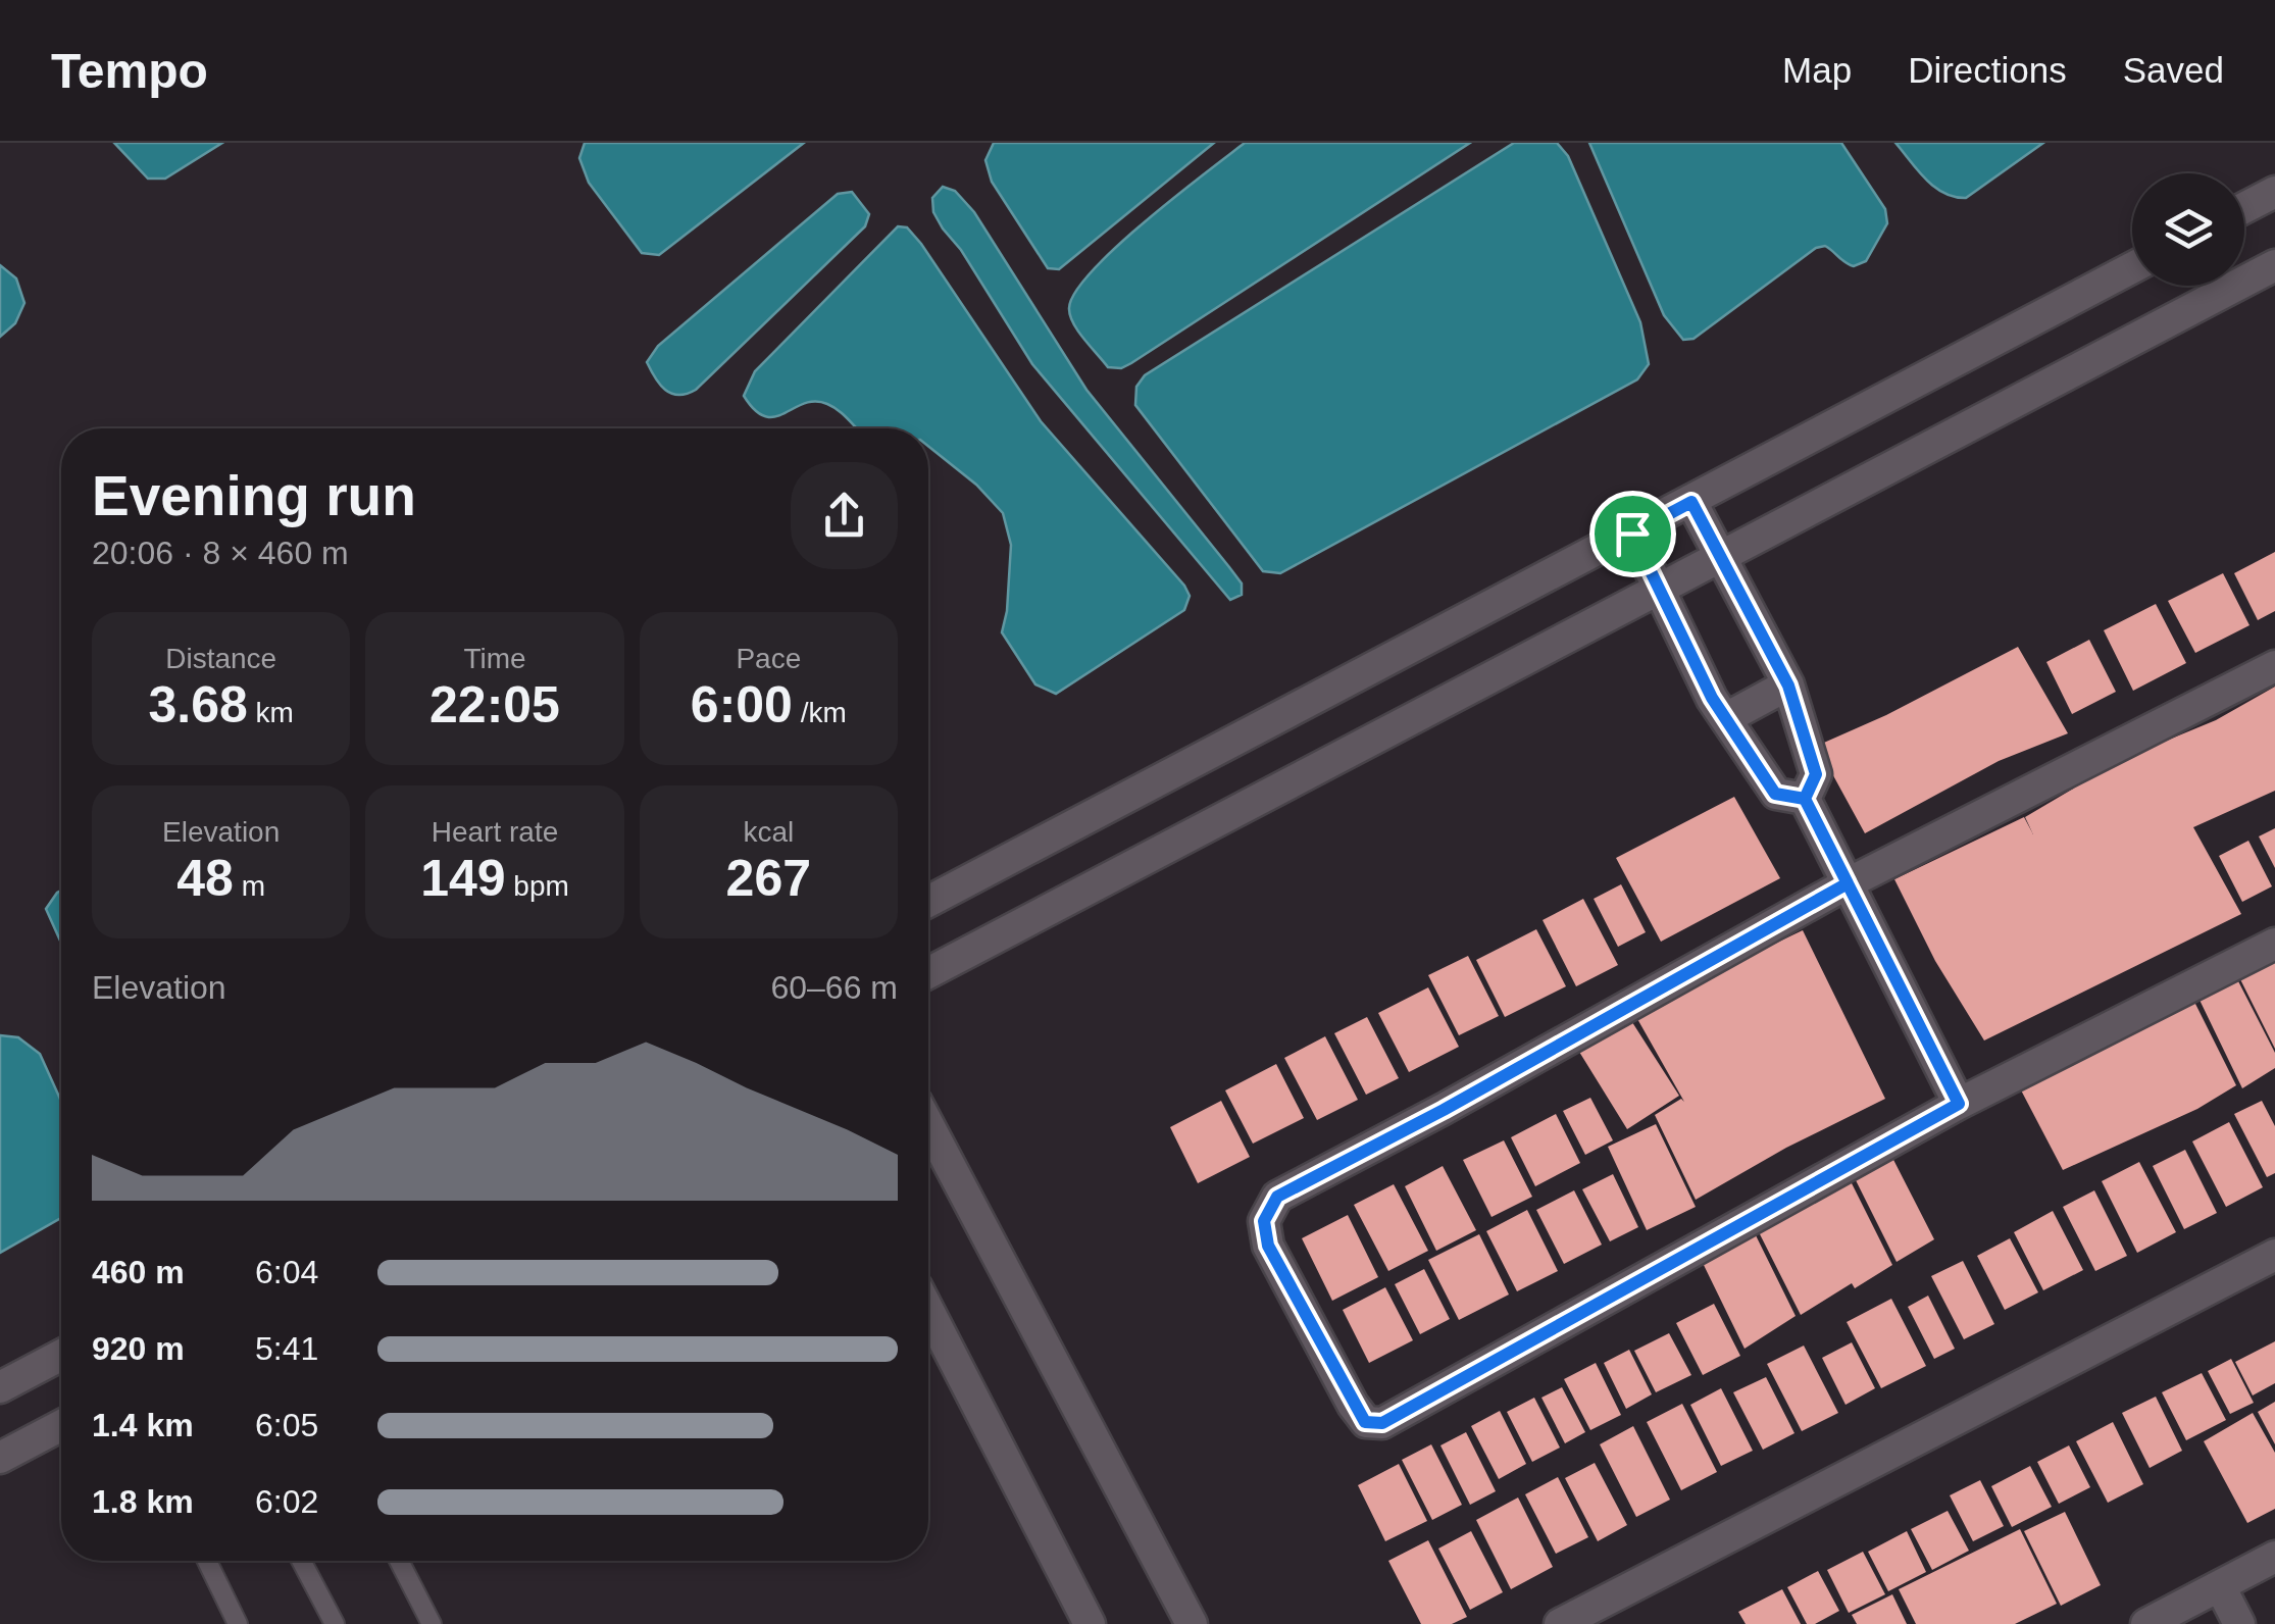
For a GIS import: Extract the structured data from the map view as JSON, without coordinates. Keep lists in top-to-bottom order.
{
  "page": {
    "header": "Tempo",
    "nav": ["Map", "Directions", "Saved"],
    "heading": ["Evening run", "20:06 · 8 × 460 m"],
    "stats": [
      ["Distance", "3.68 km"],
      ["Time", "22:05"],
      ["Pace", "6:00 /km"],
      ["Elevation", "48 m"],
      ["Heart rate", "149 bpm"],
      ["kcal", "267"]
    ],
    "chart": ["Elevation", "60–66 m"],
    "list": [
      {
        "name": "460 m",
        "note": "6:04"
      },
      {
        "name": "920 m",
        "note": "5:41"
      },
      {
        "name": "1.4 km",
        "note": "6:05"
      },
      {
        "name": "1.8 km",
        "note": "6:02"
      }
    ]
  }
}
